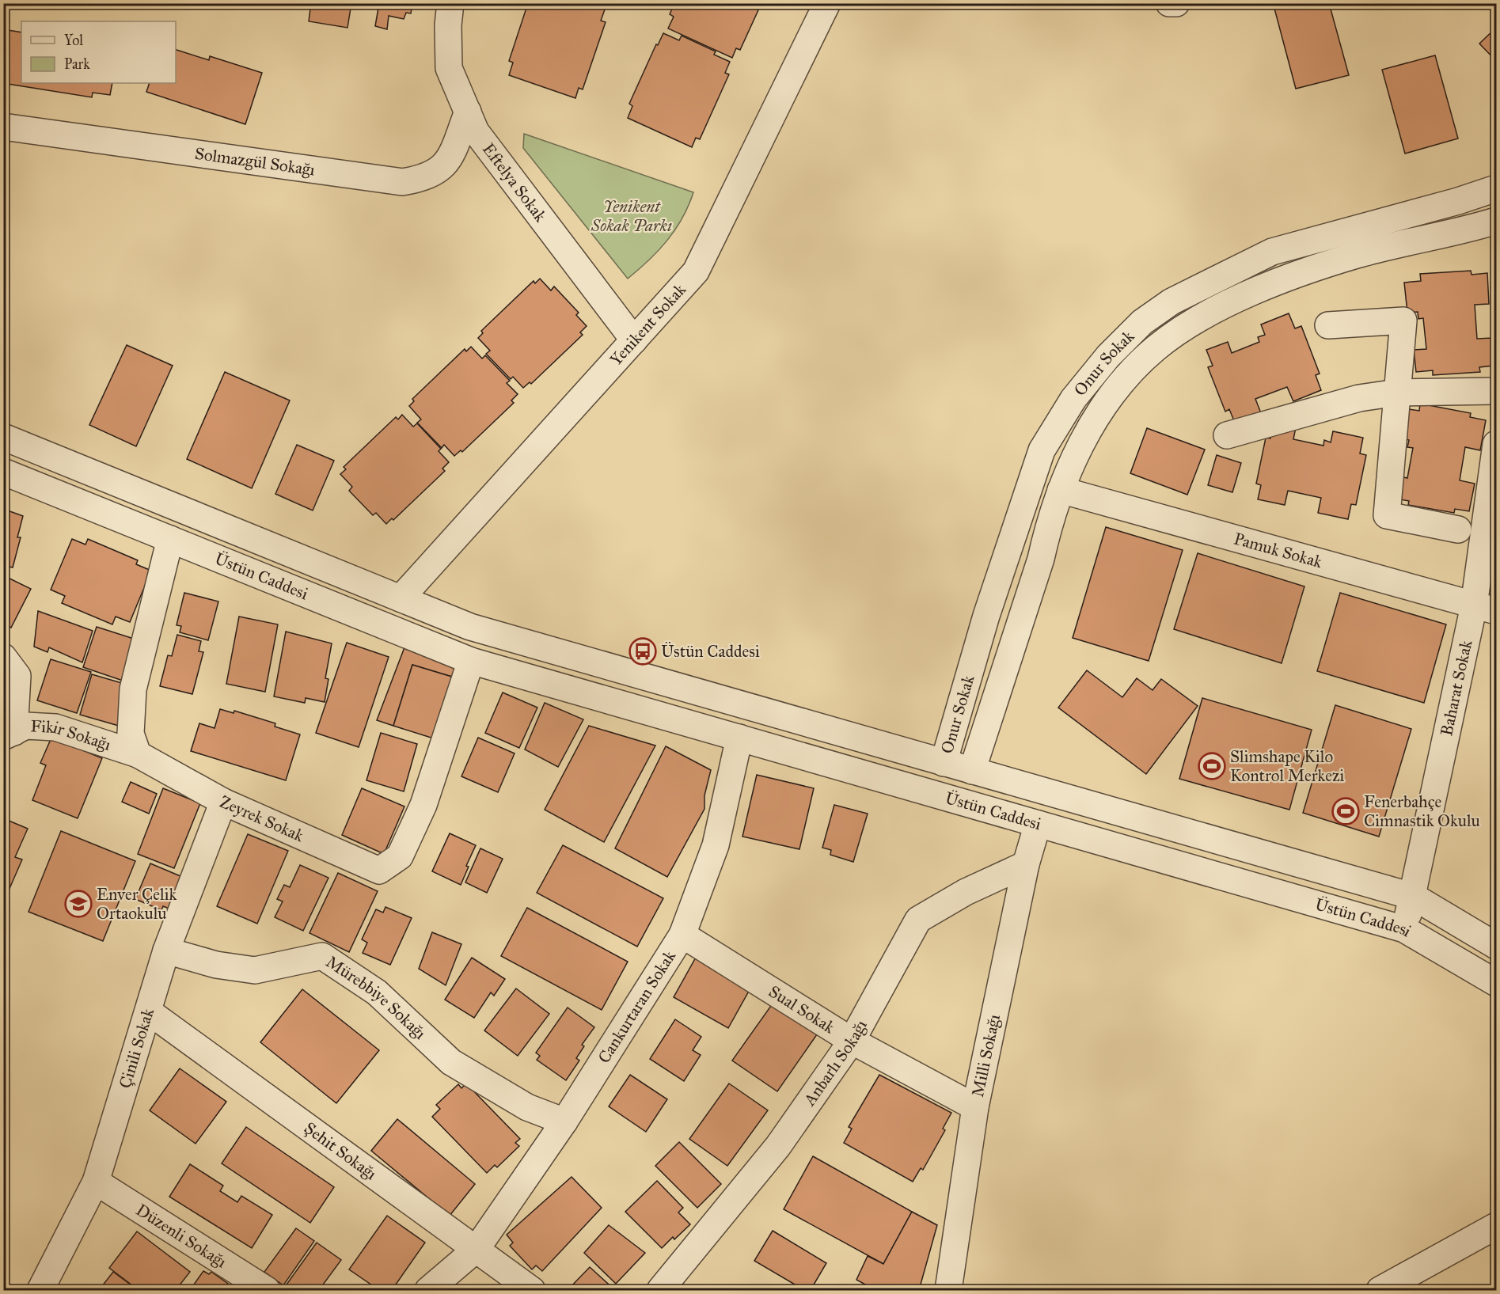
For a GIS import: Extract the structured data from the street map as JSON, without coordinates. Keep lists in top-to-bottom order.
{
  "streets": {
    "street": [
      "Solmazgül Sokağı",
      "Eftelya Sokak",
      "Yenikent Sokak",
      "Onur Sokak",
      "Pamuk Sokak",
      "Üstün Caddesi",
      "Baharat Sokak",
      "Fikir Sokağı",
      "Zeyrek Sokak",
      "Mürebbiye Sokağı",
      "Cankurtaran Sokak",
      "Sual Sokak",
      "Çinili Sokak",
      "Milli Sokağı",
      "Anbarlı Sokağı",
      "Şehit Sokağı",
      "Düzenli Sokağı"
    ]
  },
  "crossings": [
    ["Solmazgül Sokağı", "Eftelya Sokak"],
    ["Eftelya Sokak", "Yenikent Sokak"],
    ["Yenikent Sokak", "Üstün Caddesi"],
    ["Onur Sokak", "Pamuk Sokak"],
    ["Onur Sokak", "Üstün Caddesi"],
    ["Pamuk Sokak", "Baharat Sokak"],
    ["Üstün Caddesi", "Baharat Sokak"],
    ["Üstün Caddesi", "Zeyrek Sokak"],
    ["Üstün Caddesi", "Cankurtaran Sokak"],
    ["Üstün Caddesi", "Milli Sokağı"],
    ["Fikir Sokağı", "Zeyrek Sokak"],
    ["Zeyrek Sokak", "Çinili Sokak"],
    ["Mürebbiye Sokağı", "Cankurtaran Sokak"],
    ["Mürebbiye Sokağı", "Çinili Sokak"],
    ["Cankurtaran Sokak", "Sual Sokak"],
    ["Cankurtaran Sokak", "Şehit Sokağı"],
    ["Sual Sokak", "Milli Sokağı"],
    ["Sual Sokak", "Anbarlı Sokağı"],
    ["Çinili Sokak", "Şehit Sokağı"],
    ["Çinili Sokak", "Düzenli Sokağı"],
    ["Milli Sokağı", "Anbarlı Sokağı"]
  ],
  "parks": ["Yenikent Sokak Parkı"],
  "places": {
    "bus stop": ["Üstün Caddesi"],
    "sports": ["Slimshape Kilo Kontrol Merkezi", "Fenerbahçe Cimnastik Okulu"],
    "school or university": ["Enver Çelik Ortaokulu"]
  },
  "legend": ["Yol", "Park"]
}
